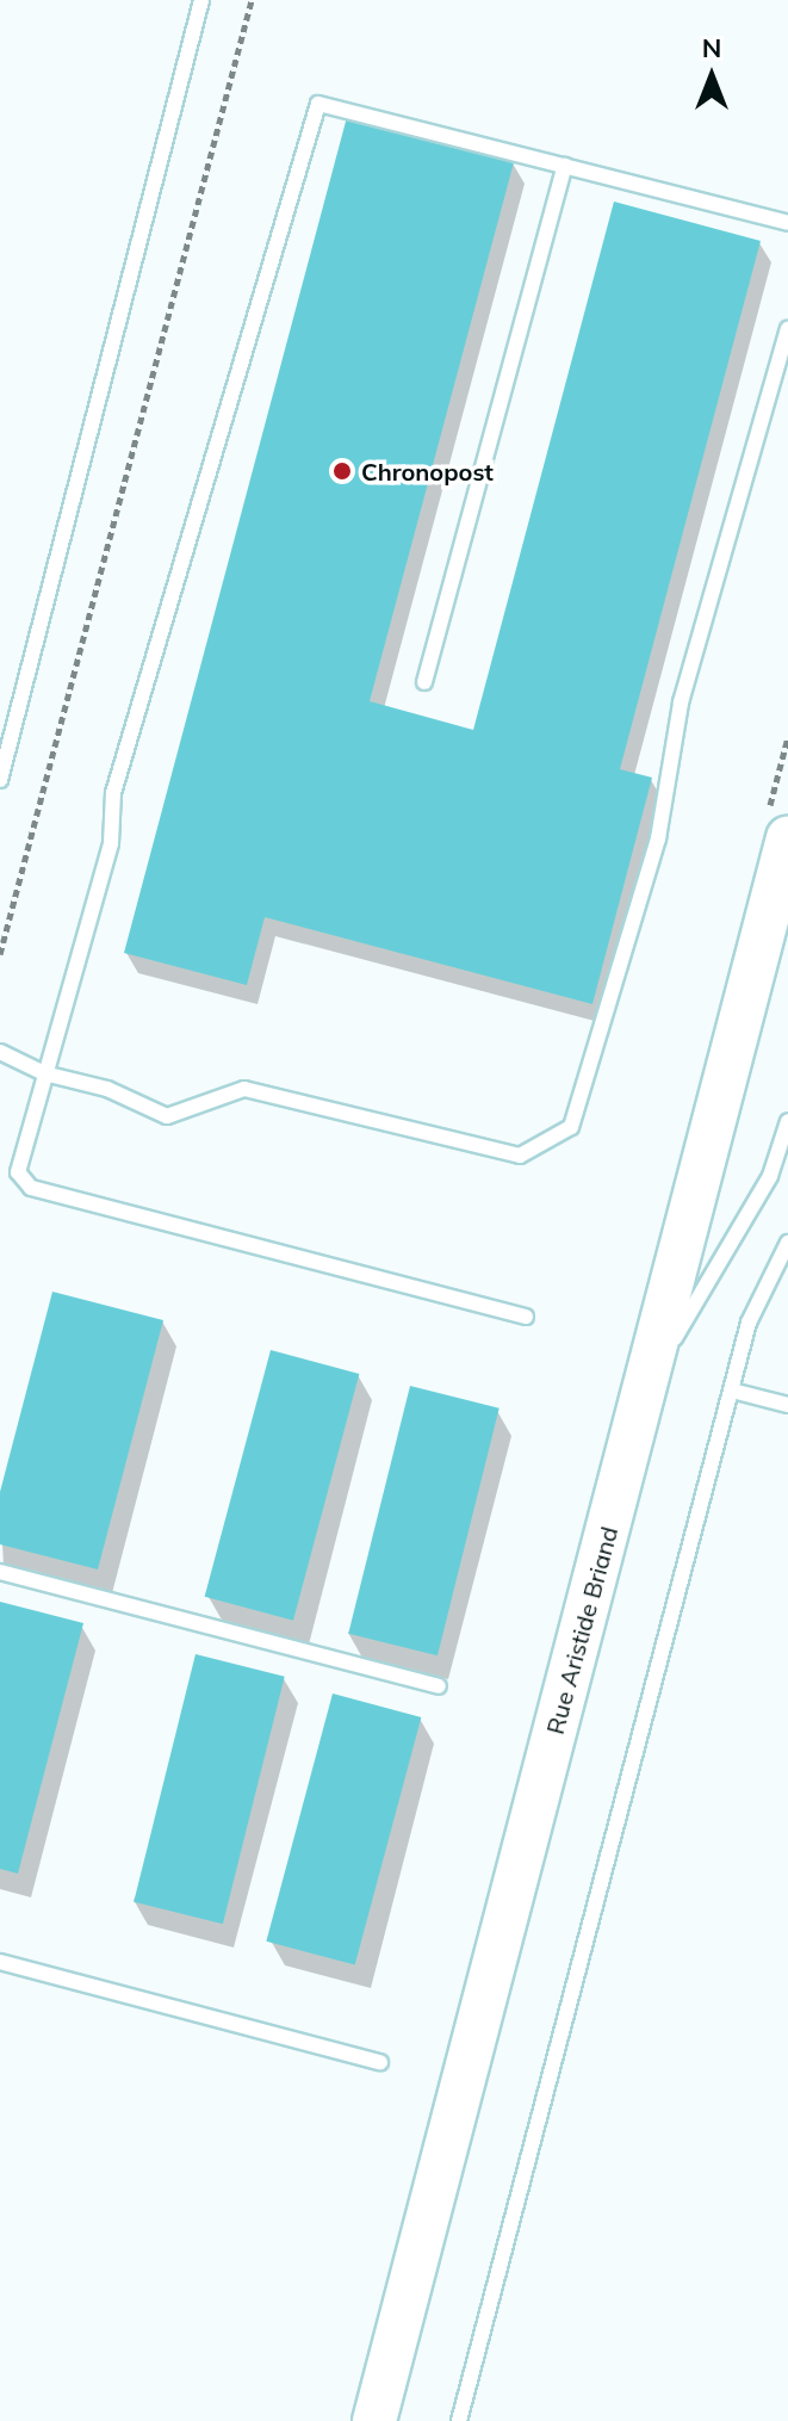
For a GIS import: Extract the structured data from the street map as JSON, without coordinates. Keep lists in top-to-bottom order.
{
  "streets": {
    "main road": ["Rue Aristide Briand"]
  },
  "places": ["Chronopost"],
  "north": "top"
}
